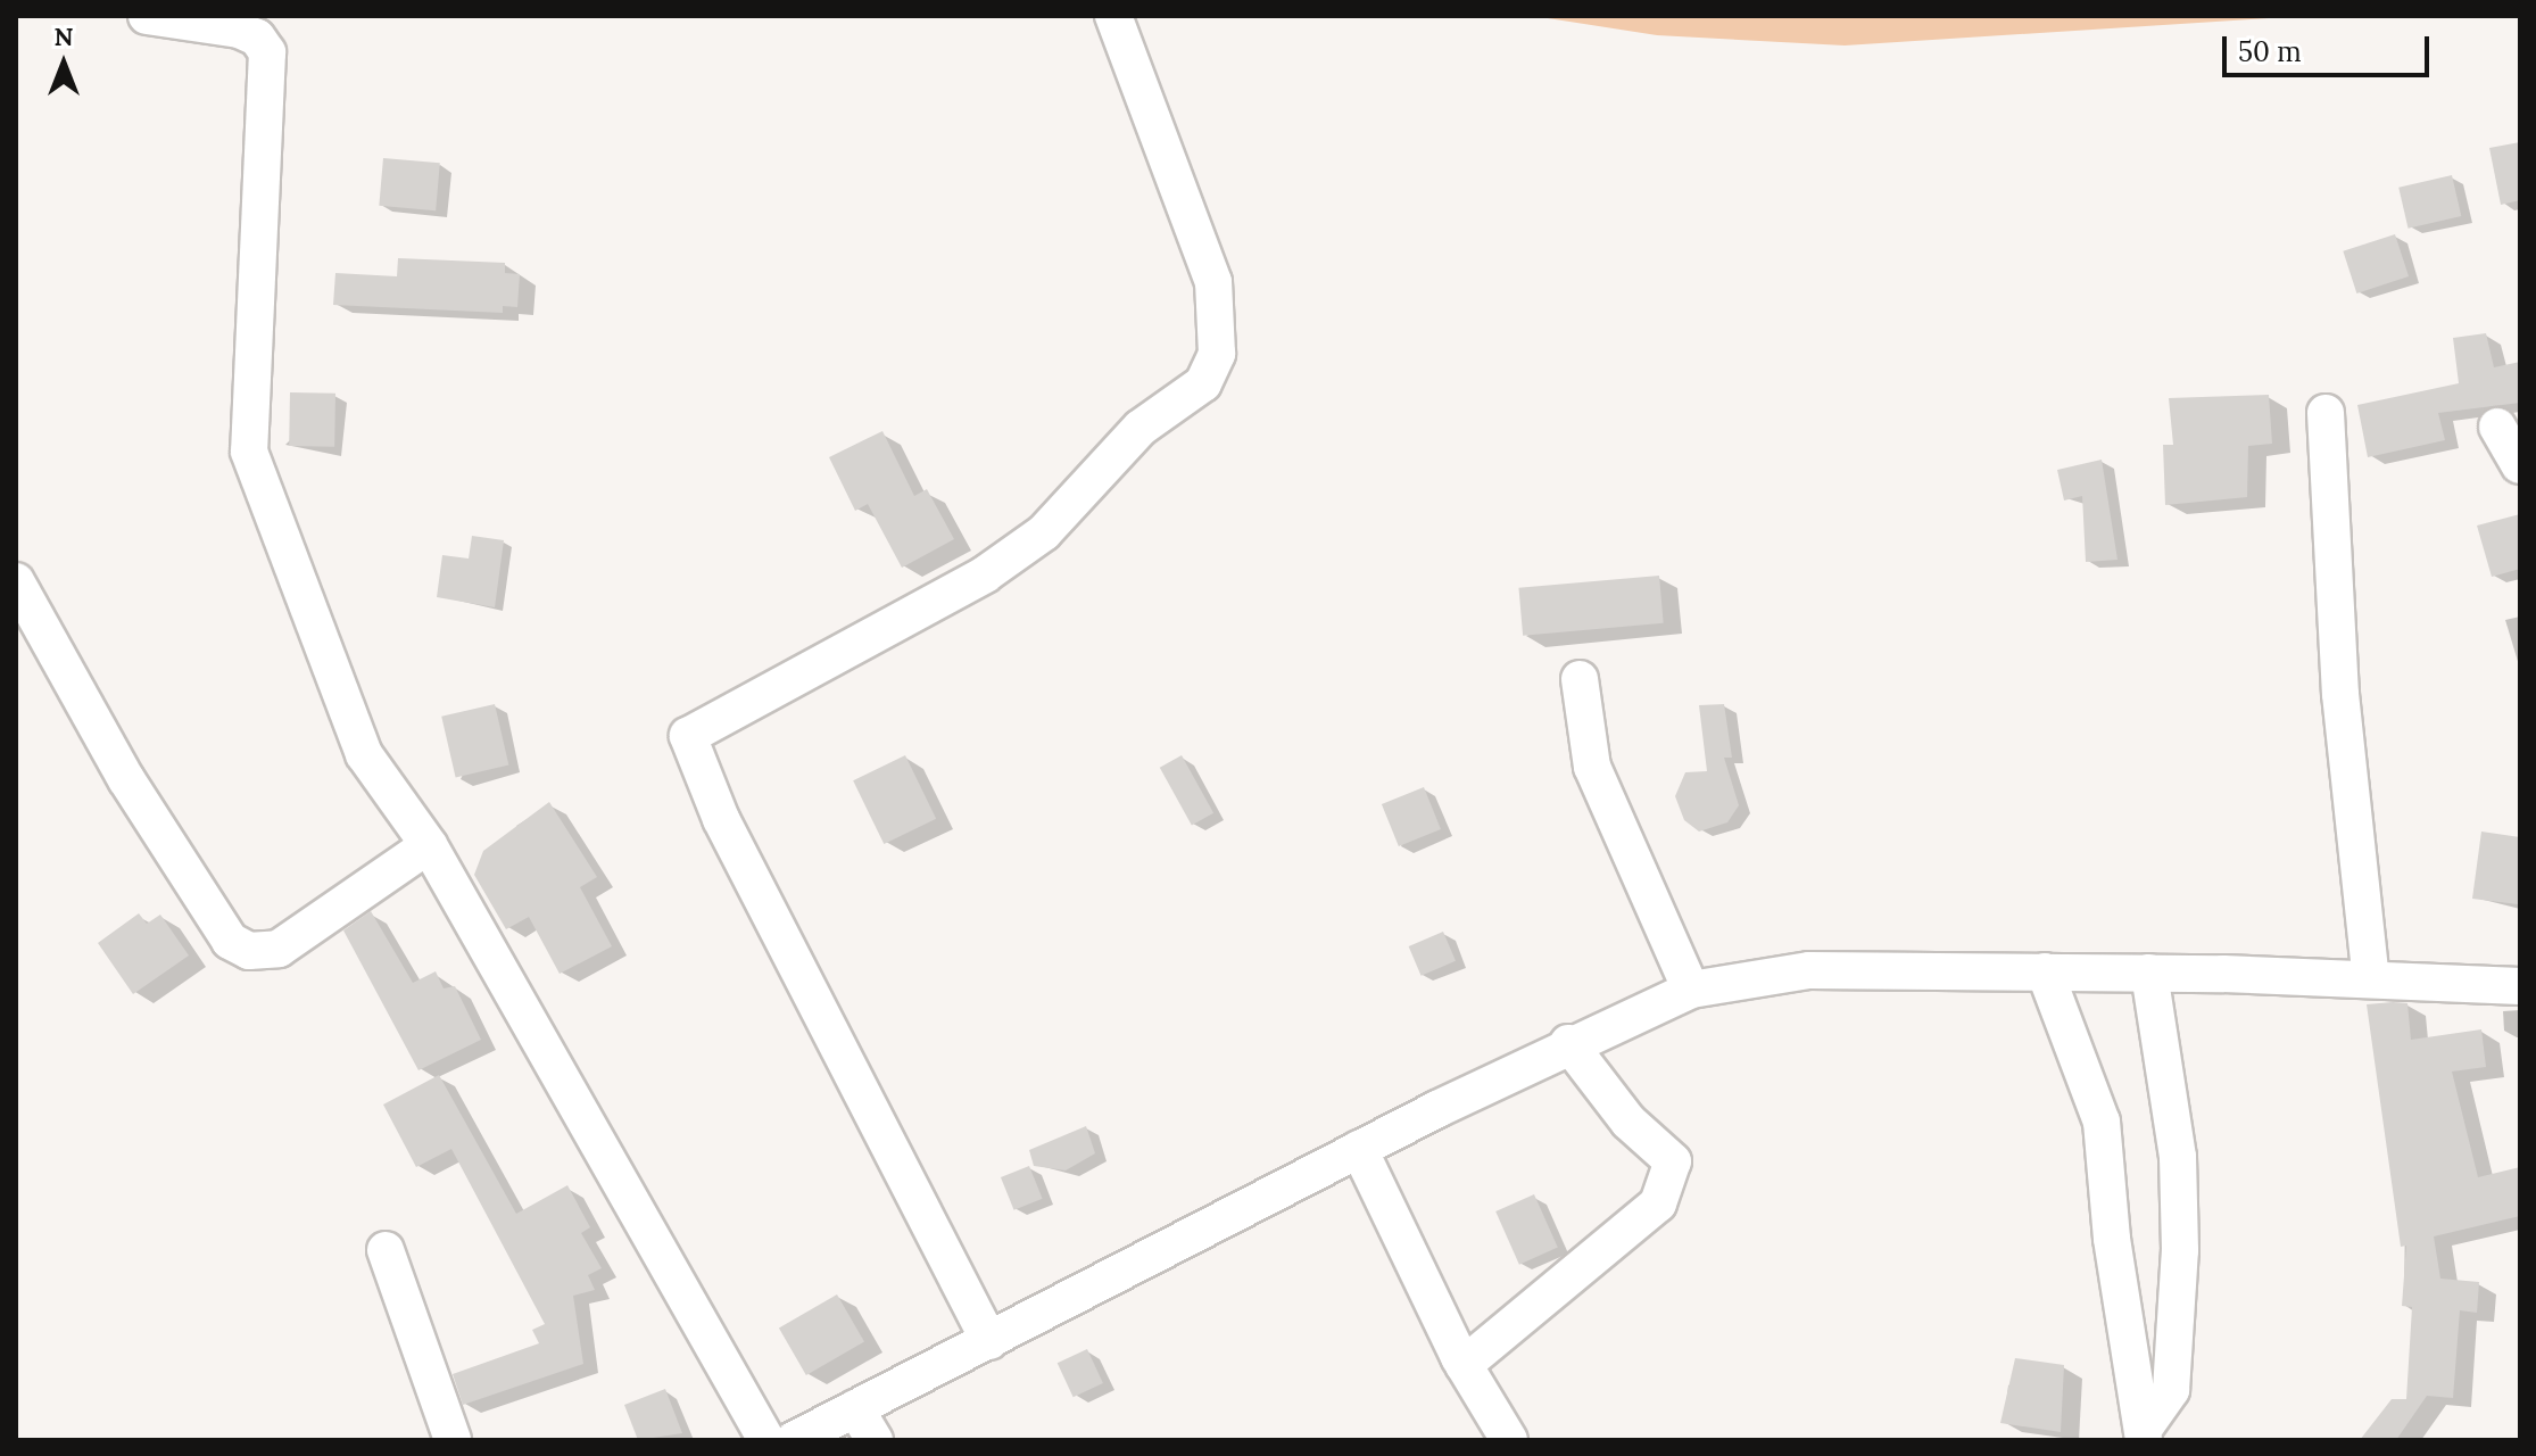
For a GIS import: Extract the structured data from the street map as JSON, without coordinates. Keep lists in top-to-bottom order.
{
  "scale_bar": "50 m",
  "north": "top"
}
